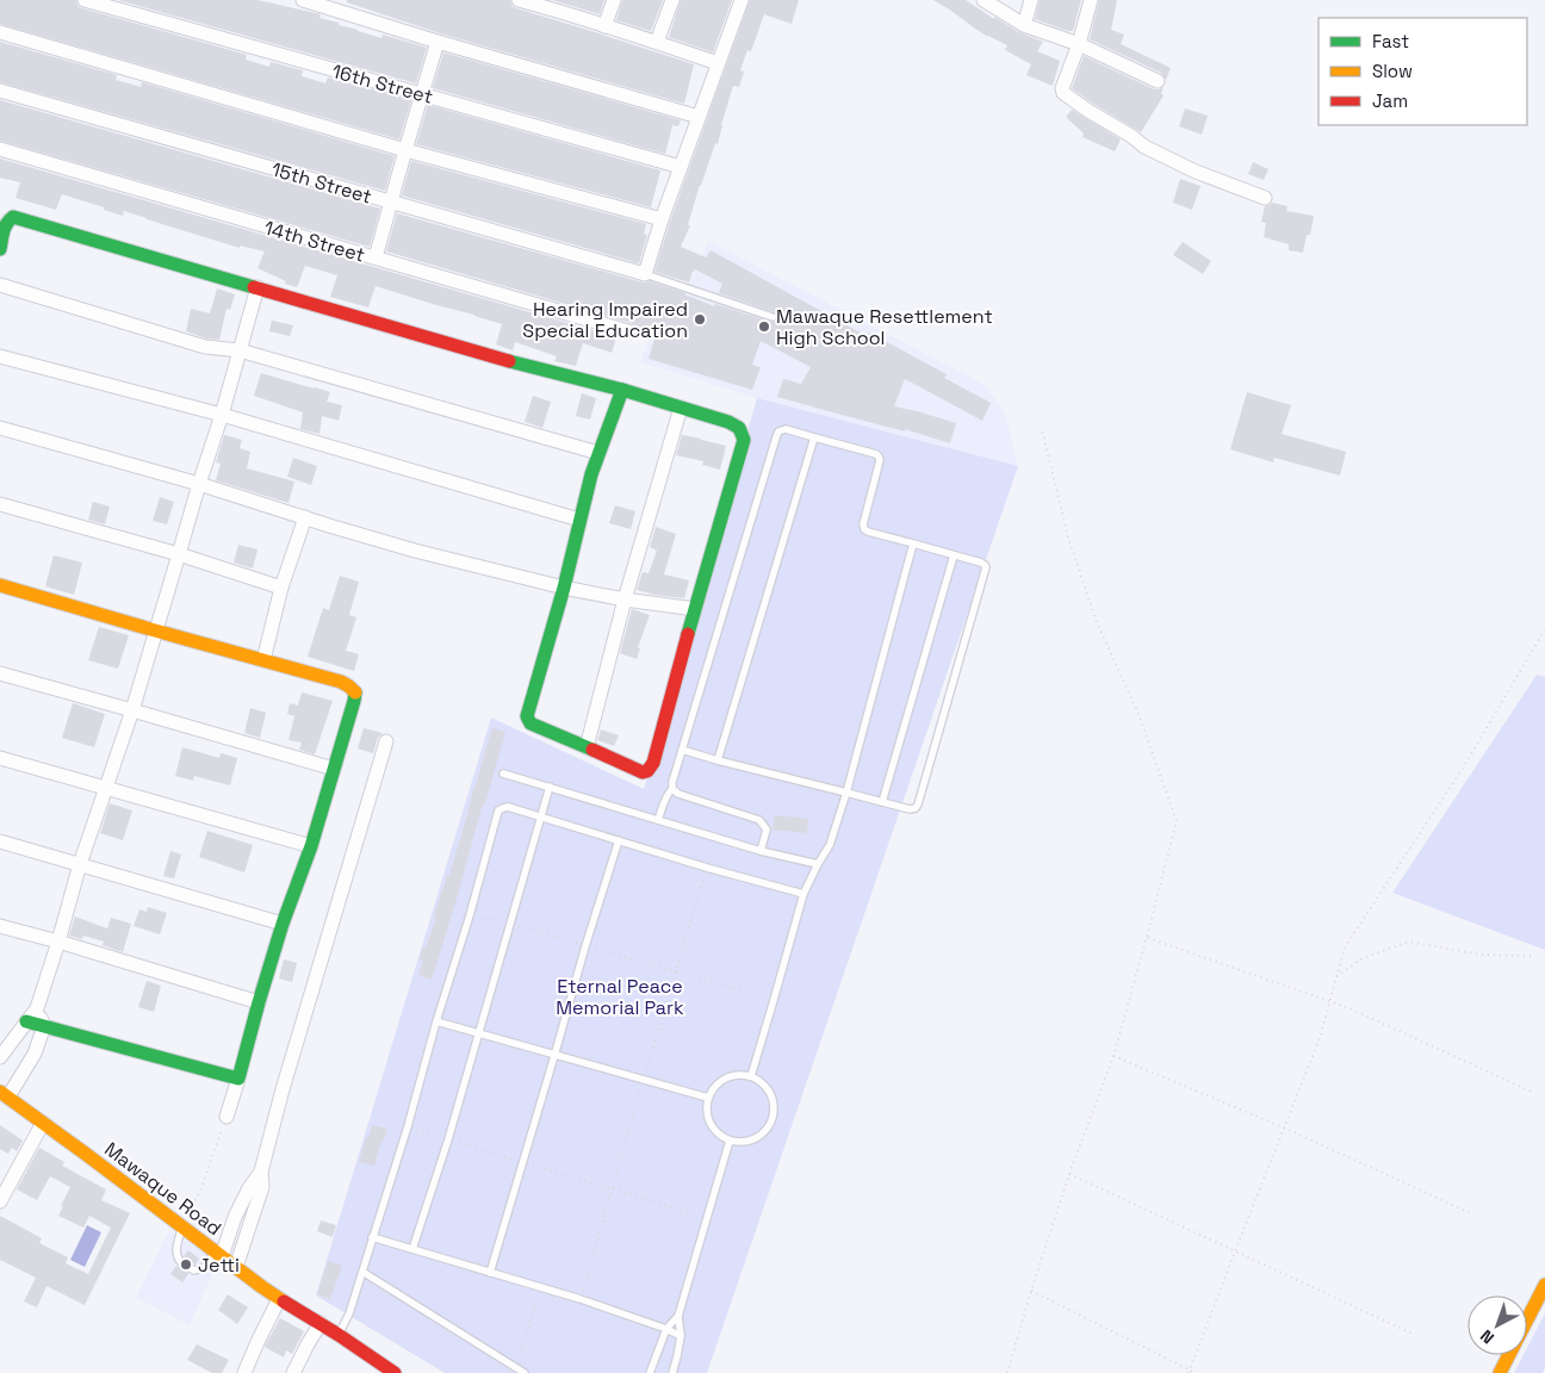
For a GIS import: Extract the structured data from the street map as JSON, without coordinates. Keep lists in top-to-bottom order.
{
  "streets": {
    "main road": ["Mawaque Road"],
    "street": ["16th Street", "15th Street", "14th Street"]
  },
  "parks": ["Eternal Peace Memorial Park"],
  "places": ["Hearing Impaired Special Education", "Mawaque Resettlement High School", "Jetti"],
  "legend": ["Fast", "Slow", "Jam"],
  "north": "bottom left"
}
